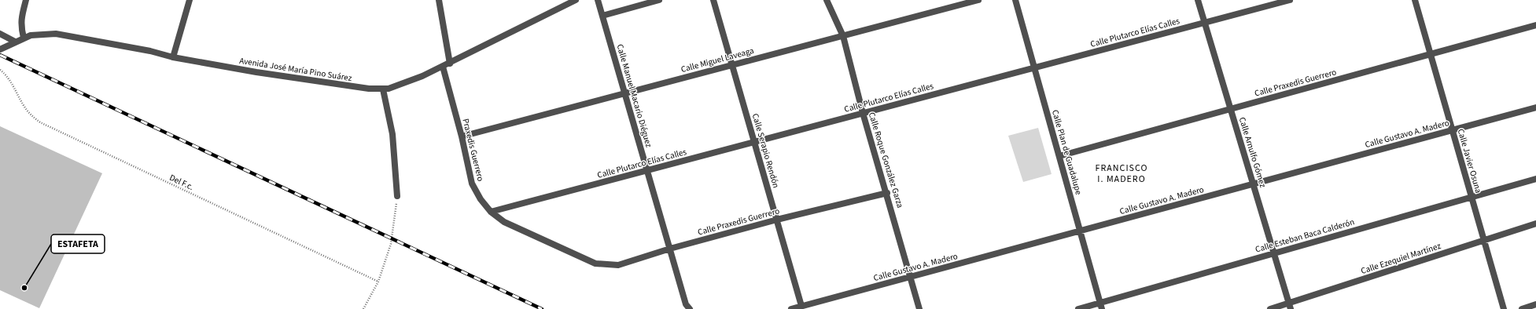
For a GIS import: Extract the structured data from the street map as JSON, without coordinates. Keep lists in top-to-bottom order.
{
  "streets": {
    "street": [
      "Calle Plutarco Elías Calles",
      "Calle Miguel Laveaga",
      "Avenida José María Pino Suárez",
      "Calle Praxedis Guerrero",
      "Calle Manuel Macario Diéguez",
      "Calle Gustavo A. Madero",
      "Praxedis Guerrero",
      "Calle Serapio Rendón",
      "Calle Plan de Guadalupe",
      "Calle Arnulfo Gómez",
      "Calle Roque González Garza",
      "Calle Javier Osuna",
      "Calle Esteban Baca Calderón",
      "Calle Ezequiel Martínez"
    ],
    "path": ["Del F.c."]
  },
  "crossings": [
    ["Calle Plutarco Elías Calles", "Calle Manuel Macario Diéguez"],
    ["Calle Plutarco Elías Calles", "Praxedis Guerrero"],
    ["Calle Plutarco Elías Calles", "Calle Serapio Rendón"],
    ["Calle Plutarco Elías Calles", "Calle Plan de Guadalupe"],
    ["Calle Plutarco Elías Calles", "Calle Arnulfo Gómez"],
    ["Calle Plutarco Elías Calles", "Calle Roque González Garza"],
    ["Calle Miguel Laveaga", "Calle Manuel Macario Diéguez"],
    ["Calle Miguel Laveaga", "Praxedis Guerrero"],
    ["Calle Miguel Laveaga", "Calle Serapio Rendón"],
    ["Calle Miguel Laveaga", "Calle Roque González Garza"],
    ["Avenida José María Pino Suárez", "Praxedis Guerrero"],
    ["Calle Praxedis Guerrero", "Calle Manuel Macario Diéguez"],
    ["Calle Praxedis Guerrero", "Praxedis Guerrero"],
    ["Calle Praxedis Guerrero", "Calle Serapio Rendón"],
    ["Calle Praxedis Guerrero", "Calle Plan de Guadalupe"],
    ["Calle Praxedis Guerrero", "Calle Arnulfo Gómez"],
    ["Calle Praxedis Guerrero", "Calle Roque González Garza"],
    ["Calle Praxedis Guerrero", "Calle Javier Osuna"],
    ["Calle Gustavo A. Madero", "Calle Serapio Rendón"],
    ["Calle Gustavo A. Madero", "Calle Plan de Guadalupe"],
    ["Calle Gustavo A. Madero", "Calle Arnulfo Gómez"],
    ["Calle Gustavo A. Madero", "Calle Roque González Garza"],
    ["Calle Gustavo A. Madero", "Calle Javier Osuna"],
    ["Calle Plan de Guadalupe", "Calle Esteban Baca Calderón"],
    ["Calle Arnulfo Gómez", "Calle Esteban Baca Calderón"],
    ["Calle Arnulfo Gómez", "Calle Ezequiel Martínez"],
    ["Calle Javier Osuna", "Calle Esteban Baca Calderón"],
    ["Calle Javier Osuna", "Calle Ezequiel Martínez"]
  ],
  "districts": ["FRANCISCO I. MADERO"],
  "places": ["ESTAFETA"]
}
